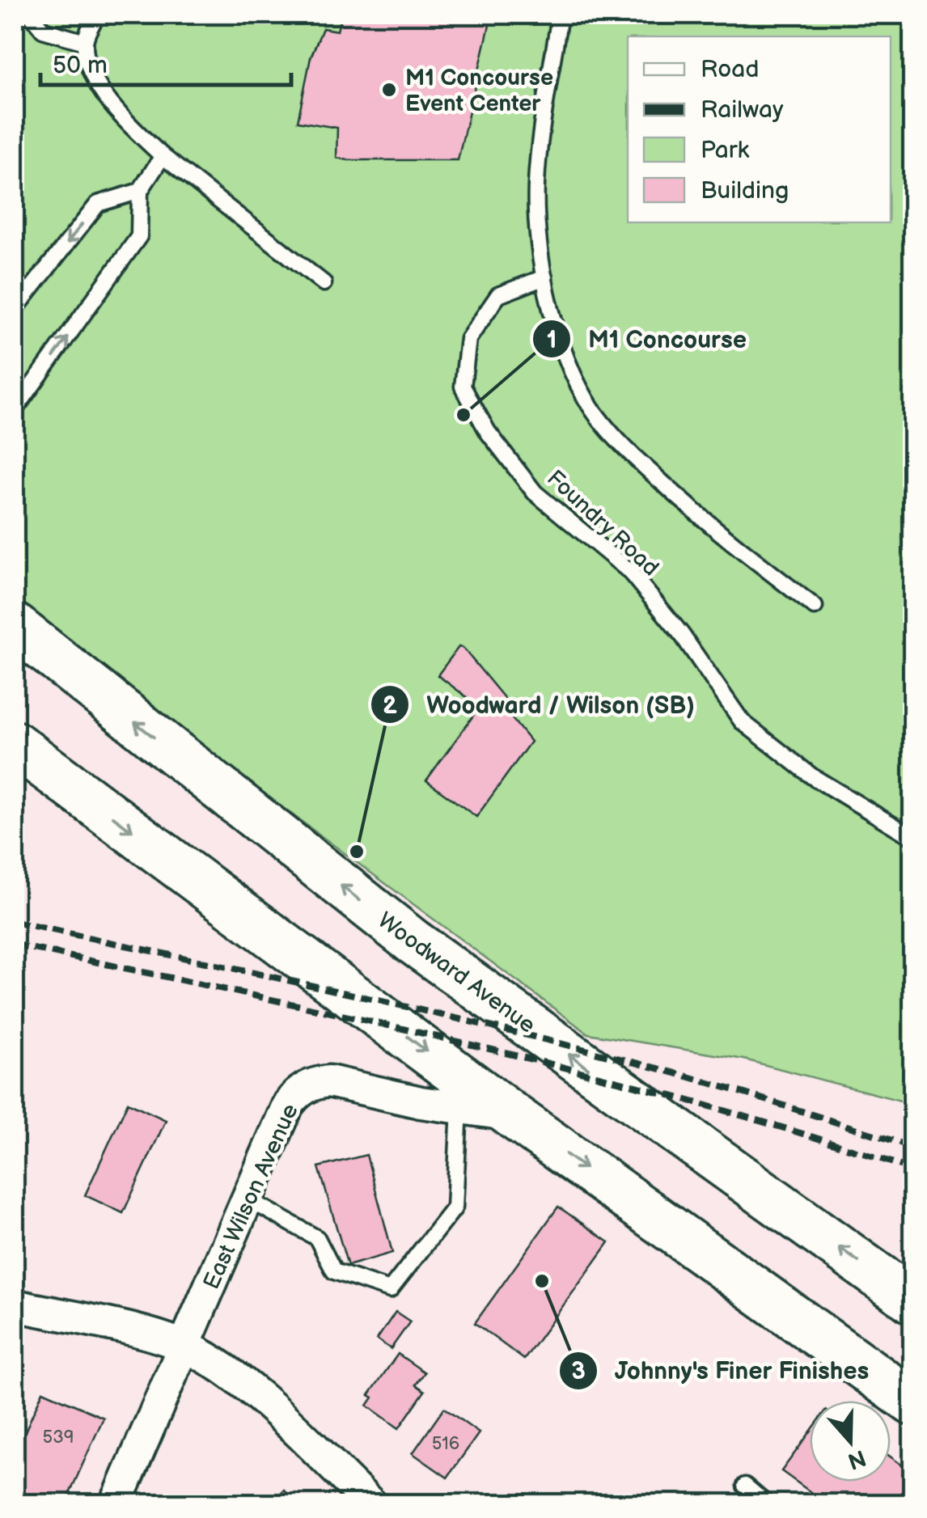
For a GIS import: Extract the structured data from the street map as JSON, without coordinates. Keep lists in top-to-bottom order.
{
  "streets": {
    "main road": ["Woodward Avenue"],
    "street": ["East Wilson Avenue"],
    "lane": ["Foundry Road"]
  },
  "places": [
    "M1 Concourse Event Center",
    "M1 Concourse",
    "Woodward / Wilson (SB)",
    "Johnny's Finer Finishes"
  ],
  "house_numbers": ["539", "516"],
  "legend": [
    "Road",
    "Railway",
    "Park",
    "Building"
  ],
  "scale_bar": "50 m",
  "north": "bottom"
}
